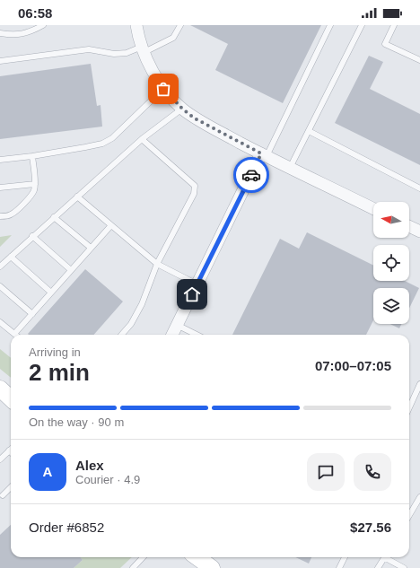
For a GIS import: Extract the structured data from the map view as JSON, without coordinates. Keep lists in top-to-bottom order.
{
  "north": "left",
  "page": {
    "status": "06:58",
    "heading": ["2 min", "Arriving in", "07:00–07:05"],
    "panel": [
      "Alex",
      "Courier · 4.9",
      "Order #6852",
      "$27.56"
    ],
    "bar": "On the way · 90 m",
    "round": "A"
  }
}
